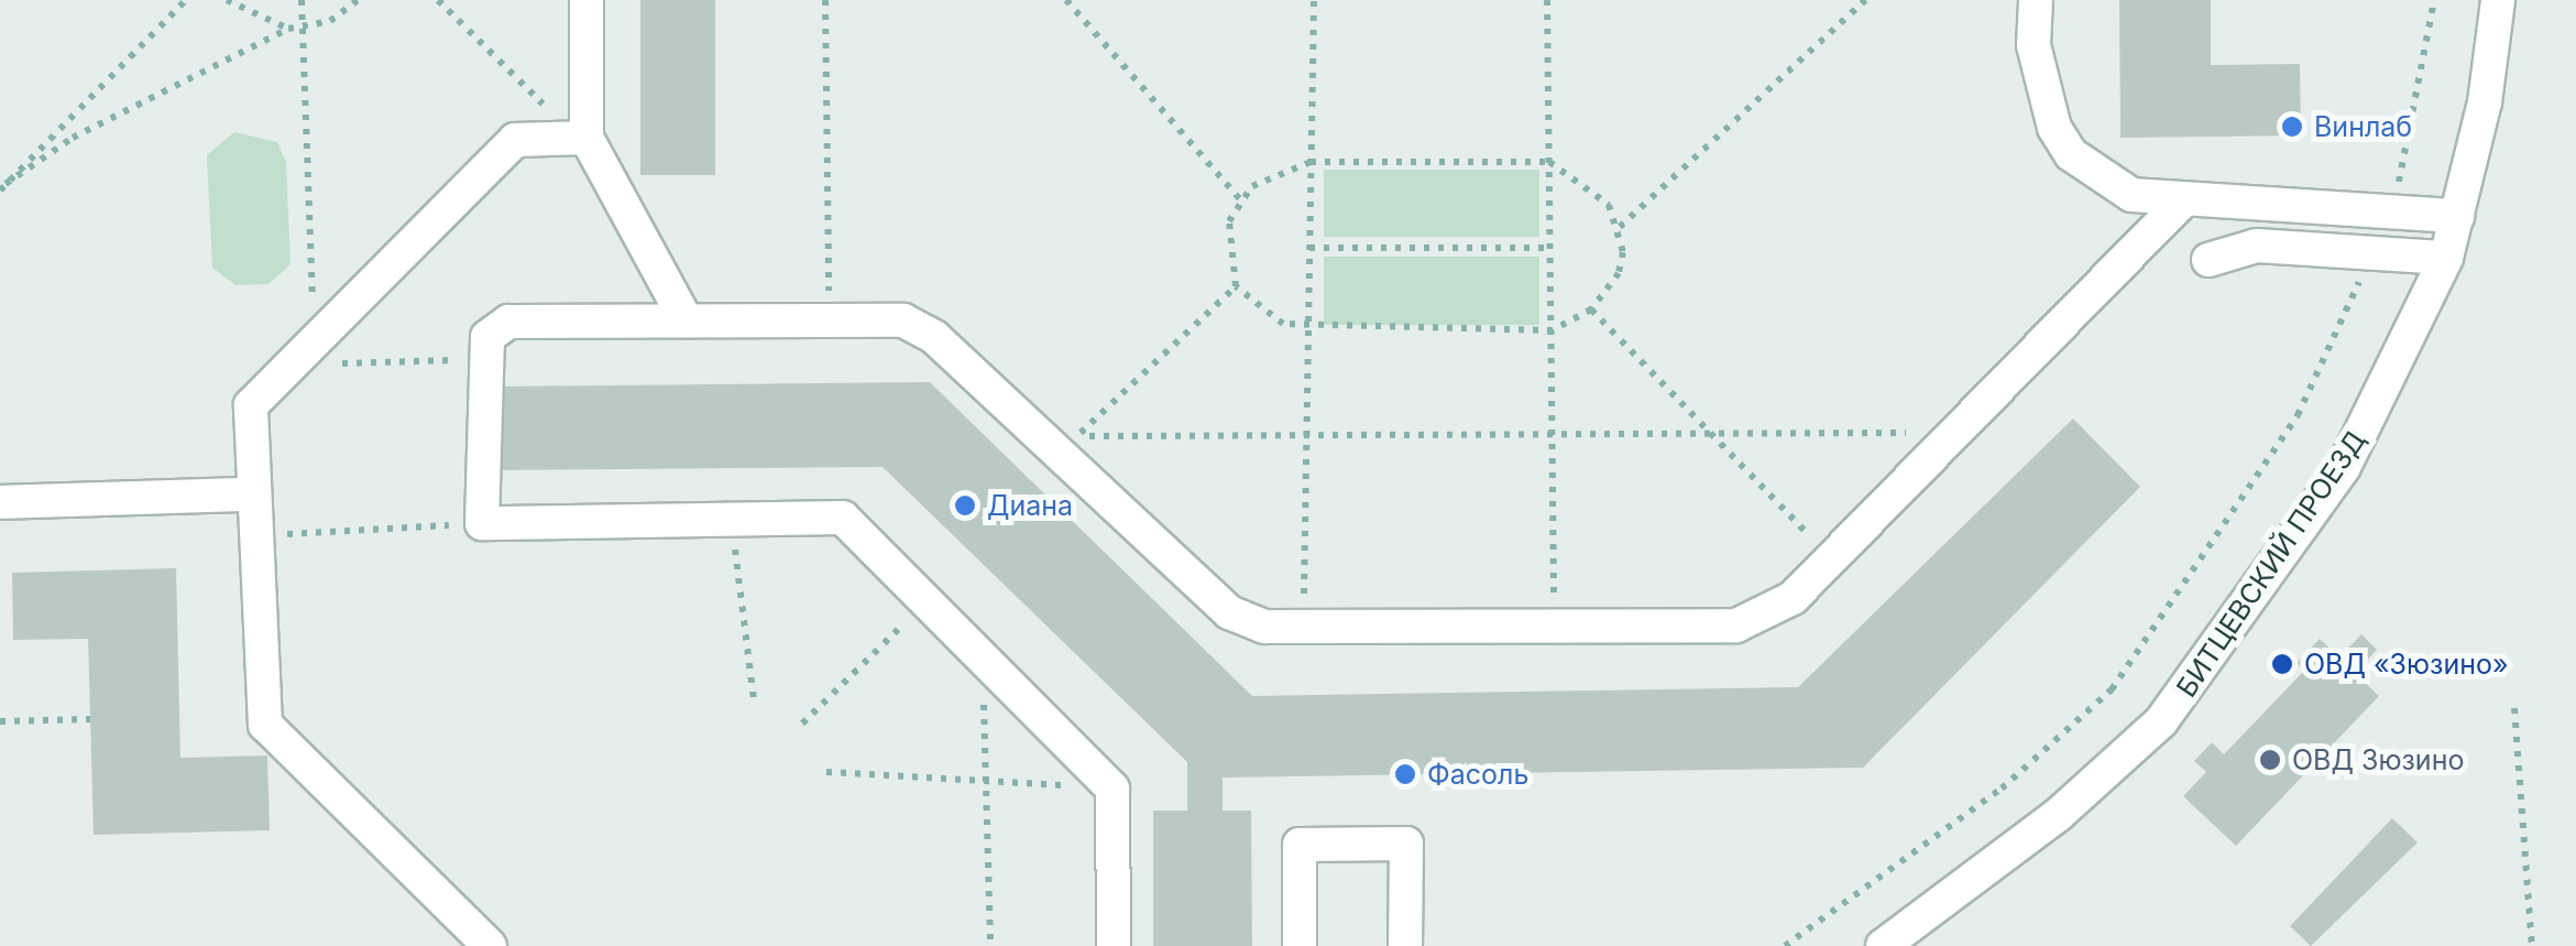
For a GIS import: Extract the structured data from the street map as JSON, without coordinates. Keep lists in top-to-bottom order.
{
  "streets": {
    "street": ["БИТЦЕВСКИЙ ПРОЕЗД"]
  },
  "places": [
    "Винлаб",
    "Диана",
    "ОВД «Зюзино»",
    "ОВД Зюзино",
    "Фасоль"
  ]
}
